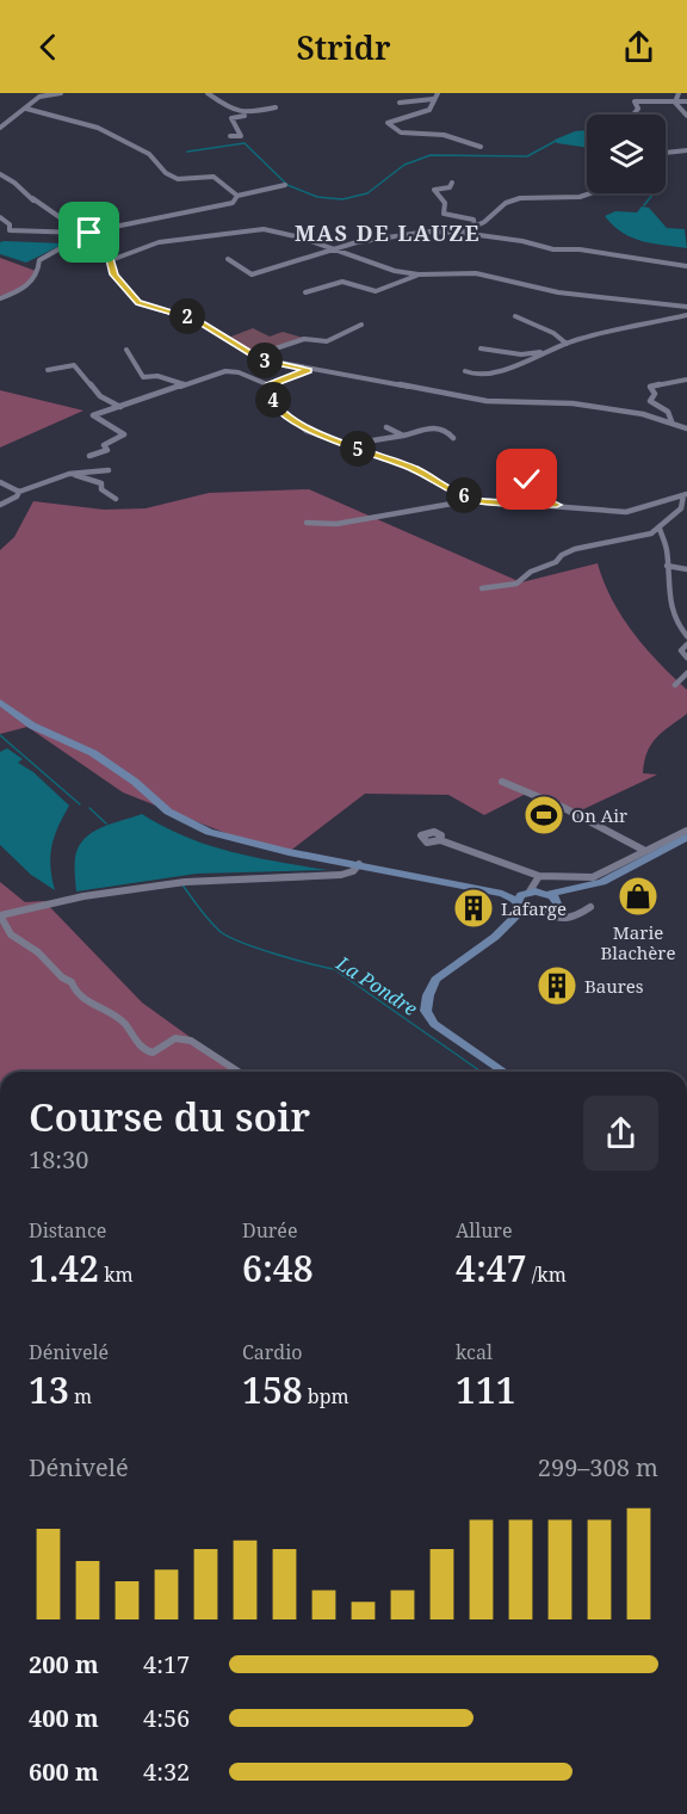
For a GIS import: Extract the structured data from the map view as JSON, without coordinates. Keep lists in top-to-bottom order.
{
  "districts": ["MAS DE LAUZE"],
  "water": ["La Pondre"],
  "places": {
    "sports": ["On Air"],
    "shop": ["Marie Blachère"],
    "building": ["Lafarge", "Baures"]
  },
  "page": {
    "header": "Stridr",
    "pins": [
      "2",
      "3",
      "4",
      "5",
      "6"
    ],
    "heading": ["Course du soir", "18:30"],
    "stats": [
      ["Distance", "1.42 km"],
      ["Durée", "6:48"],
      ["Allure", "4:47 /km"],
      ["Dénivelé", "13 m"],
      ["Cardio", "158 bpm"],
      ["kcal", "111"]
    ],
    "chart": ["Dénivelé", "299–308 m"],
    "list": [
      {
        "name": "200 m",
        "note": "4:17"
      },
      {
        "name": "400 m",
        "note": "4:56"
      },
      {
        "name": "600 m",
        "note": "4:32"
      }
    ]
  }
}
